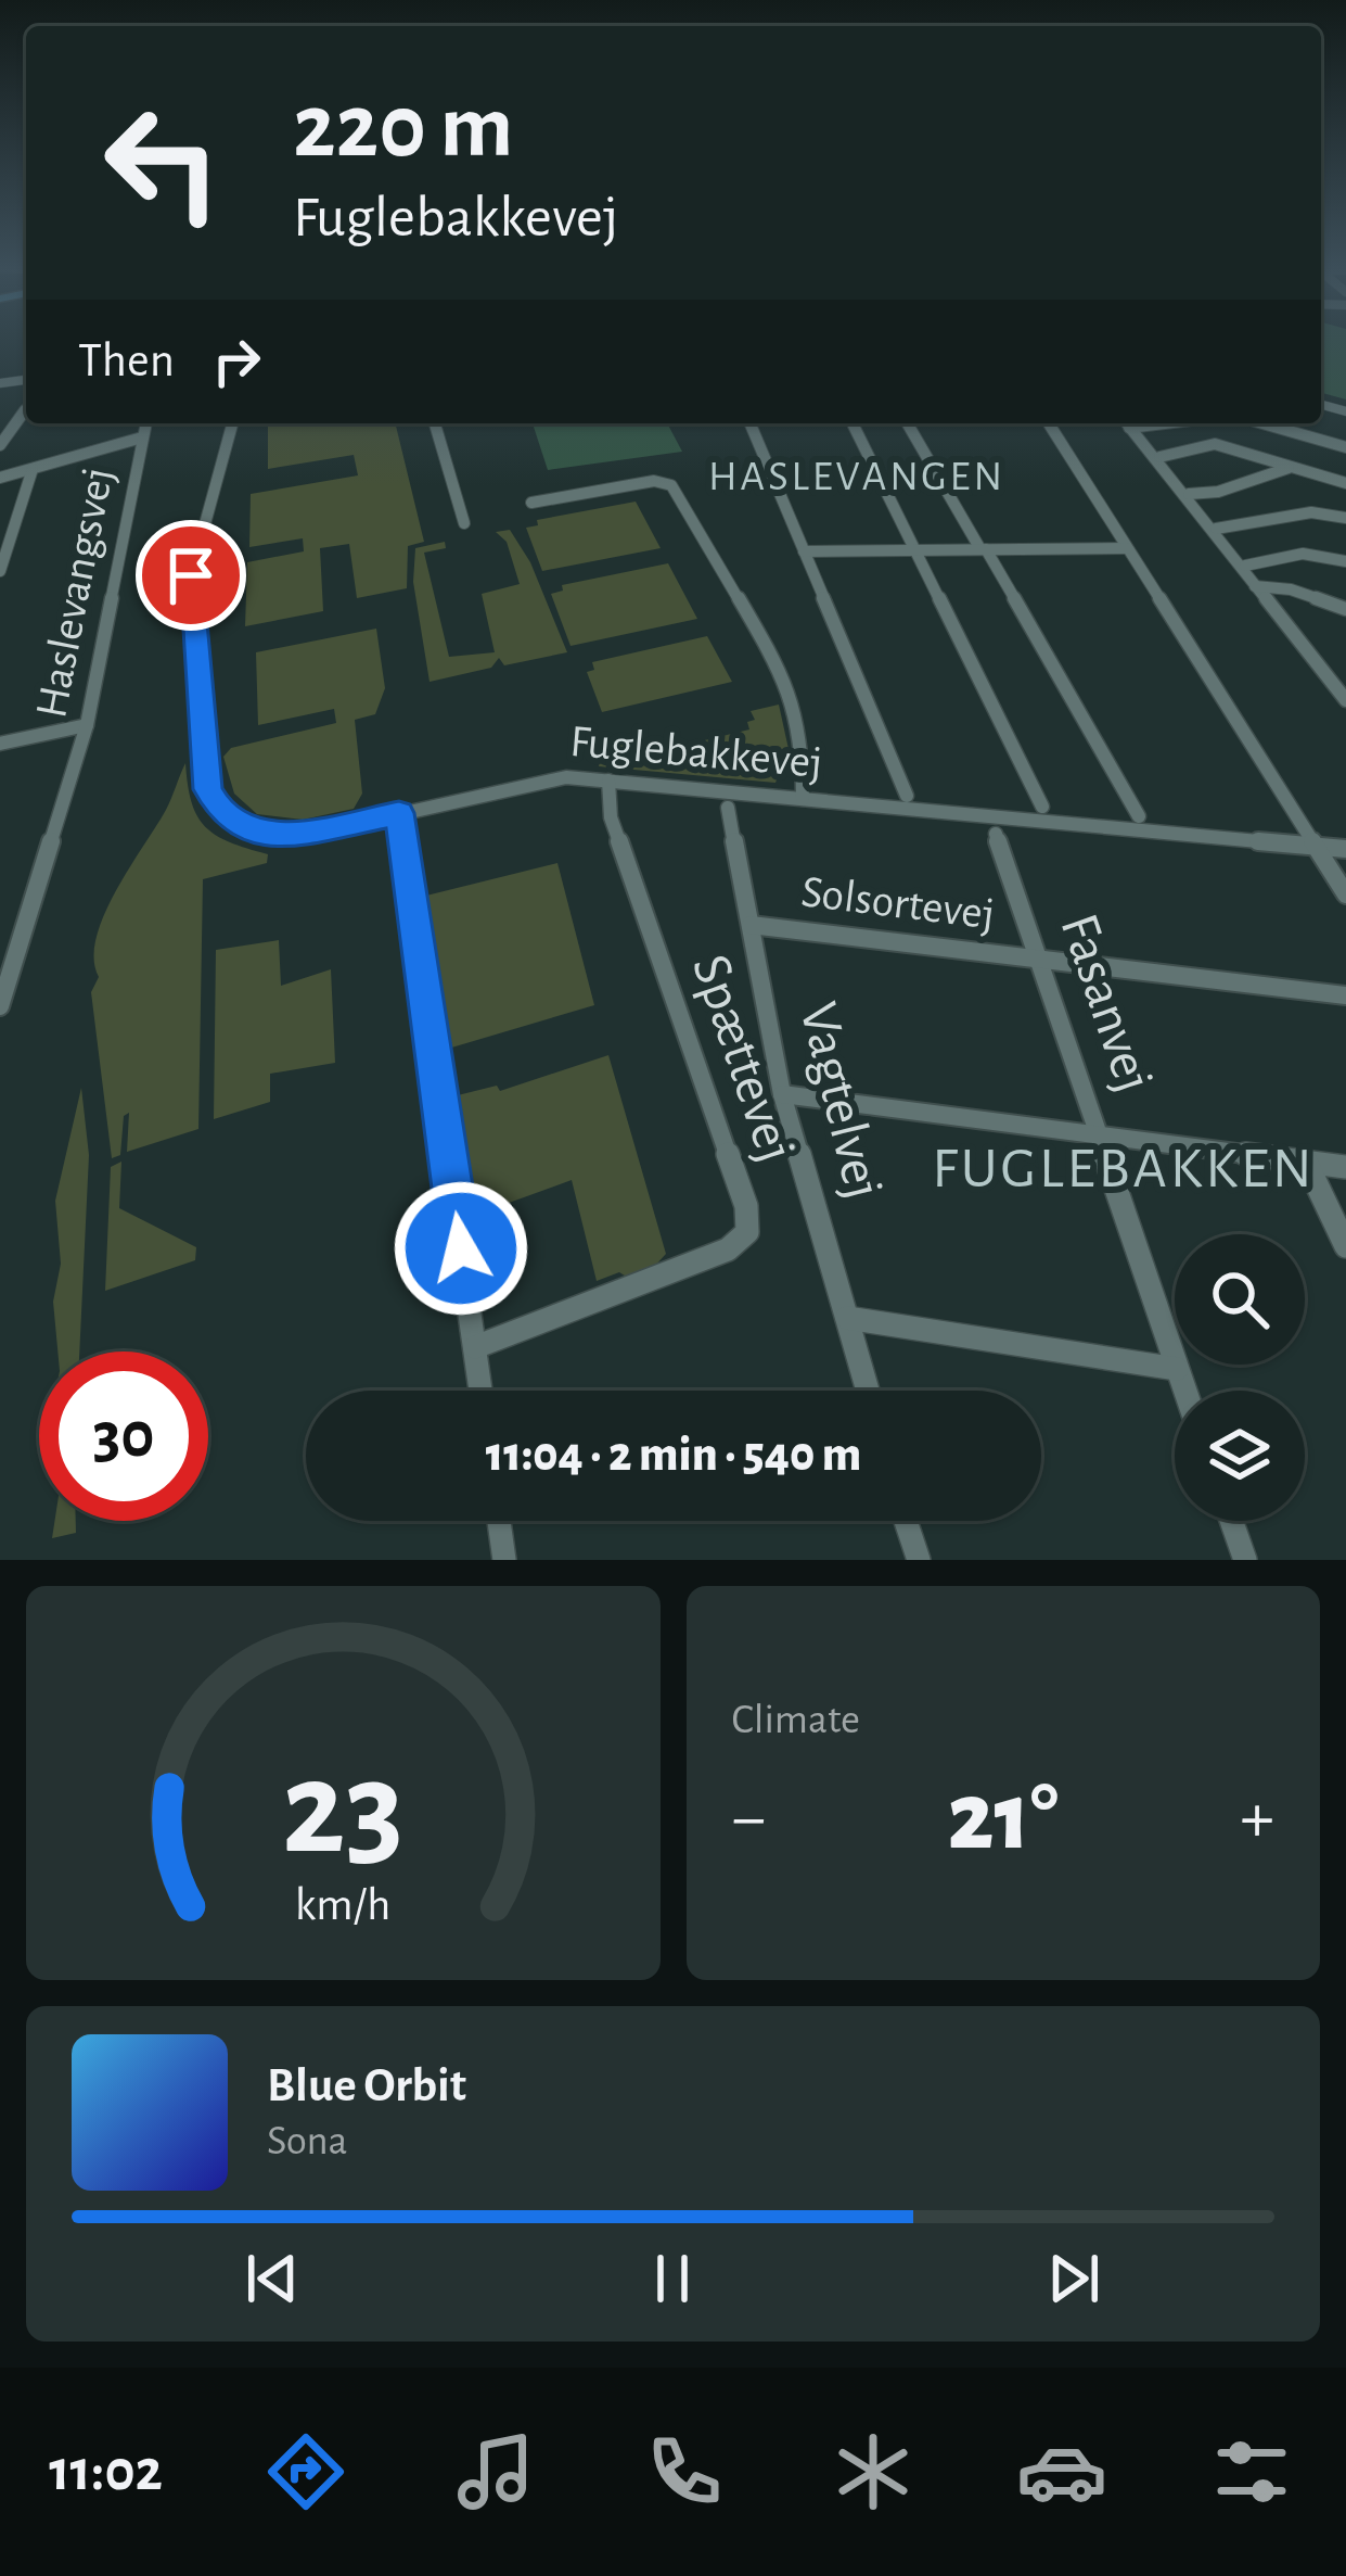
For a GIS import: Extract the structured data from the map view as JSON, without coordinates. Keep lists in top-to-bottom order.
{
  "streets": {
    "street": [
      "Haslevangsvej",
      "Fuglebakkevej",
      "Solsortevej",
      "Fasanvej",
      "Spættevej",
      "Vagtelvej"
    ]
  },
  "crossings": [
    ["Fuglebakkevej", "Spættevej"],
    ["Solsortevej", "Fasanvej"],
    ["Solsortevej", "Vagtelvej"]
  ],
  "districts": ["HASLEVANGEN", "FUGLEBAKKEN"],
  "page": {
    "turn": ["220 m", "Fuglebakkevej"],
    "then": "Then",
    "limit": "30",
    "trip": "11:04 · 2 min · 540 m",
    "tile": "Climate",
    "heat": ["−", "21°", "+"],
    "song": ["Blue Orbit", "Sona"],
    "tabs": "11:02",
    "gauge": ["23", "km/h"]
  }
}
